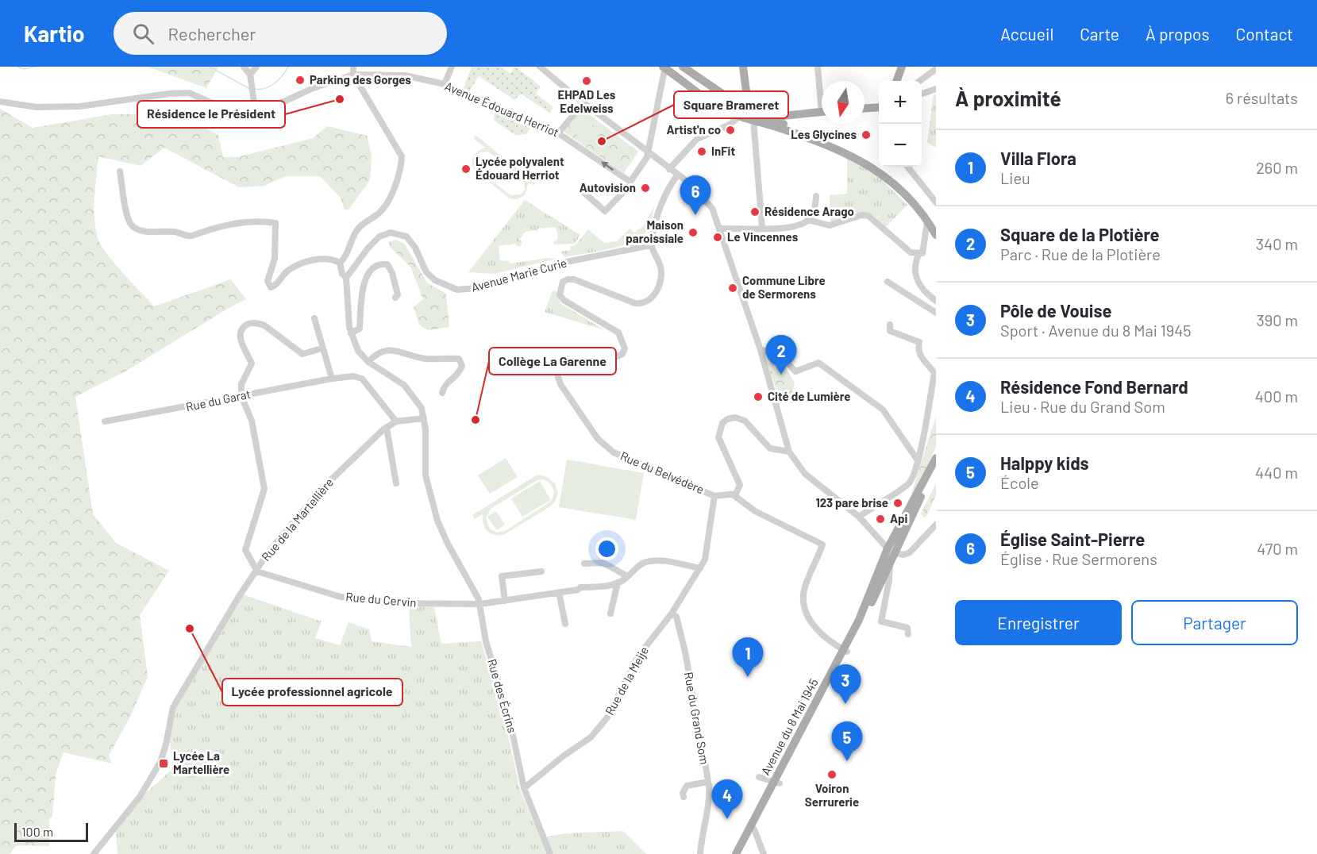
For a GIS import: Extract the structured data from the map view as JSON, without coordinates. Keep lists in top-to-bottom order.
{
  "streets": {
    "main road": ["Avenue du 8 Mai 1945"],
    "street": [
      "Avenue Édouard Herriot",
      "Avenue Marie Curie",
      "Rue du Garat",
      "Rue du Belvédère",
      "Rue de la Martellière",
      "Rue du Cervin",
      "Rue de la Meije",
      "Rue des Écrins",
      "Rue du Grand Som"
    ]
  },
  "crossings": [
    ["Avenue Marie Curie", "Rue du Belvédère"],
    ["Rue du Garat", "Rue de la Martellière"],
    ["Rue du Belvédère", "Rue de la Meije"],
    ["Rue de la Martellière", "Rue du Cervin"],
    ["Rue du Cervin", "Rue des Écrins"],
    ["Rue de la Meije", "Rue des Écrins"],
    ["Rue de la Meije", "Rue du Grand Som"]
  ],
  "places": {
    "other": [
      "Parking des Gorges",
      "EHPAD Les Edelweiss",
      "Résidence le Président",
      "Artist'n co",
      "Les Glycines",
      "Square Brameret",
      "InFit",
      "Lycée polyvalent Édouard Herriot",
      "Autovision",
      "Résidence Arago",
      "Maison paroissiale",
      "Le Vincennes",
      "Commune Libre de Sermorens",
      "Cité de Lumière",
      "Collège La Garenne",
      "123 pare brise",
      "Api",
      "Lycée professionnel agricole",
      "Voiron Serrurerie"
    ],
    "transit": ["Lycée La Martellière"]
  },
  "scale_bar": "100 m",
  "north": "bottom",
  "page": {
    "header": "Kartio",
    "search": "Rechercher",
    "nav": [
      "Accueil",
      "Carte",
      "À propos",
      "Contact"
    ],
    "heading": ["À proximité", "6 résultats"],
    "map_buttons": ["+", "−"],
    "list": [
      {
        "mark": "1",
        "name": "Villa Flora",
        "note": "Lieu",
        "value": "260 m"
      },
      {
        "mark": "2",
        "name": "Square de la Plotière",
        "note": "Parc · Rue de la Plotière",
        "value": "340 m"
      },
      {
        "mark": "3",
        "name": "Pôle de Vouise",
        "note": "Sport · Avenue du 8 Mai 1945",
        "value": "390 m"
      },
      {
        "mark": "4",
        "name": "Résidence Fond Bernard",
        "note": "Lieu · Rue du Grand Som",
        "value": "400 m"
      },
      {
        "mark": "5",
        "name": "Halppy kids",
        "note": "École",
        "value": "440 m"
      },
      {
        "mark": "6",
        "name": "Église Saint-Pierre",
        "note": "Église · Rue Sermorens",
        "value": "470 m"
      }
    ],
    "pins": [
      "6",
      "2",
      "1",
      "3",
      "5",
      "4"
    ],
    "buttons": ["Enregistrer", "Partager"],
    "scale": "100 m"
  }
}
